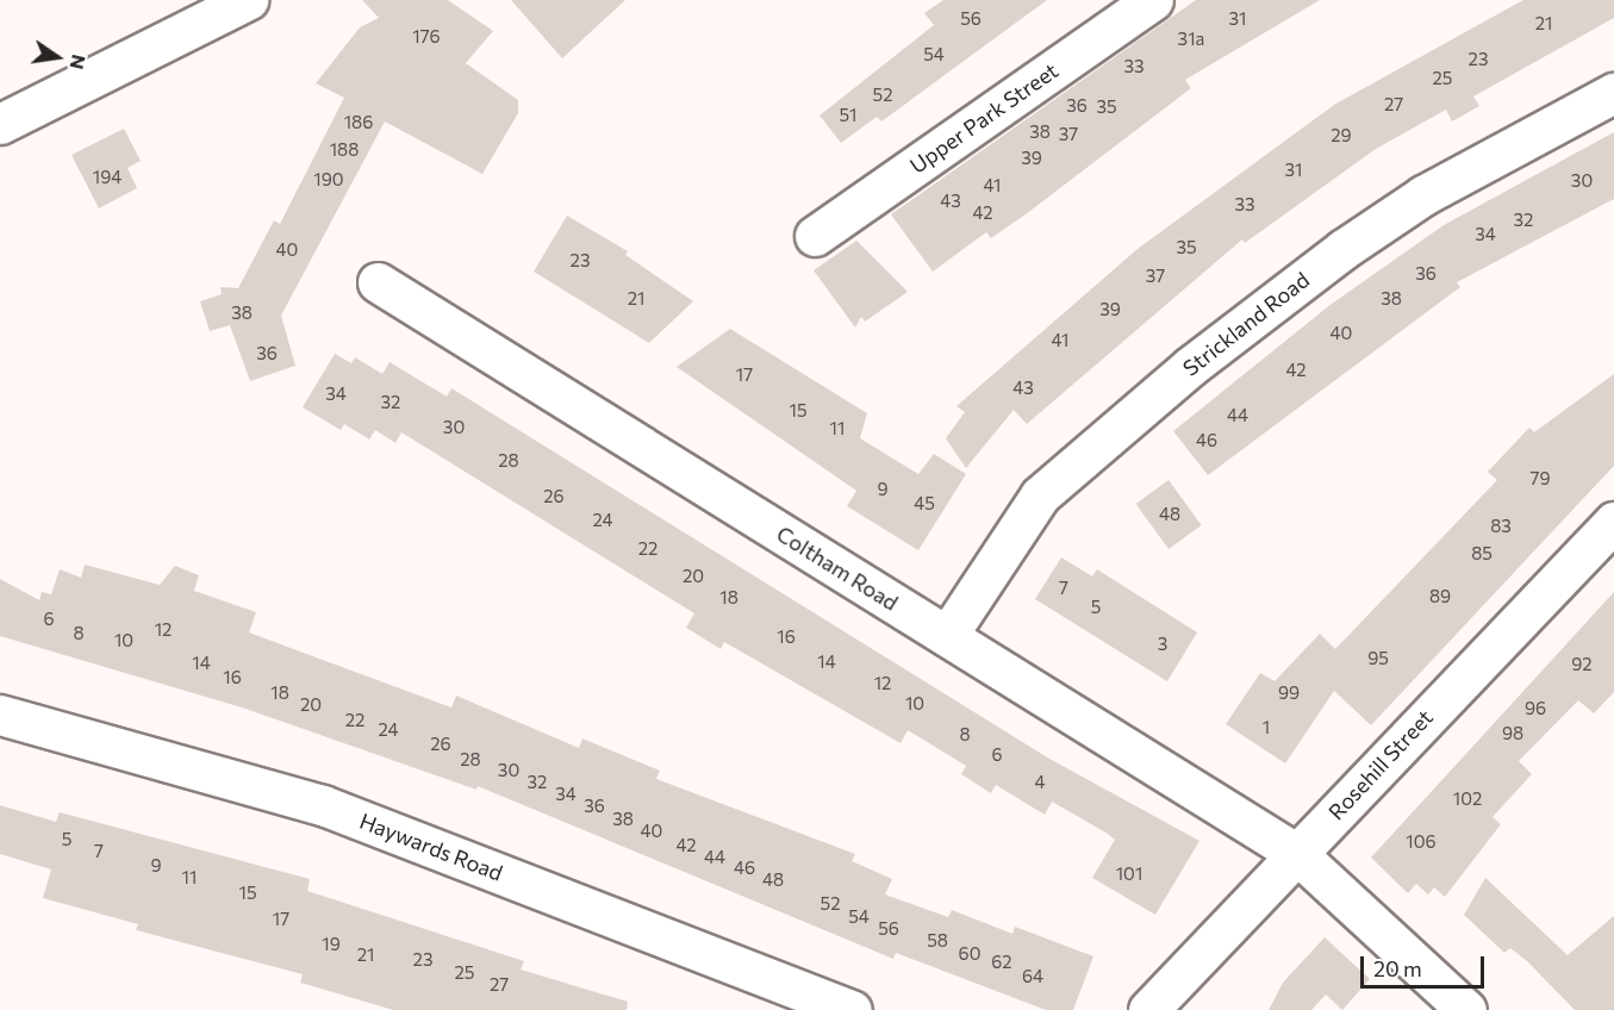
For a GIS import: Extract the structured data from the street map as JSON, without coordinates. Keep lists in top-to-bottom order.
{
  "streets": {
    "main road": [
      "Upper Park Street",
      "Strickland Road",
      "Coltham Road",
      "Rosehill Street",
      "Haywards Road"
    ]
  },
  "crossings": [
    ["Strickland Road", "Coltham Road"],
    ["Coltham Road", "Rosehill Street"]
  ],
  "house_numbers": [
    "56",
    "31",
    "21",
    "176",
    "31a",
    "54",
    "23",
    "33",
    "25",
    "52",
    "27",
    "36",
    "35",
    "51",
    "186",
    "38",
    "37",
    "29",
    "188",
    "39",
    "31",
    "194",
    "190",
    "30",
    "41",
    "43",
    "33",
    "42",
    "32",
    "34",
    "35",
    "40",
    "23",
    "36",
    "37",
    "21",
    "38",
    "39",
    "38",
    "40",
    "41",
    "36",
    "42",
    "17",
    "43",
    "34",
    "32",
    "15",
    "44",
    "30",
    "11",
    "46",
    "28",
    "79",
    "9",
    "26",
    "45",
    "48",
    "24",
    "83",
    "22",
    "85",
    "20",
    "7",
    "89",
    "18",
    "5",
    "6",
    "12",
    "8",
    "16",
    "10",
    "3",
    "95",
    "14",
    "14",
    "92",
    "16",
    "12",
    "18",
    "99",
    "10",
    "20",
    "96",
    "22",
    "1",
    "24",
    "98",
    "8",
    "26",
    "6",
    "28",
    "30",
    "32",
    "4",
    "34",
    "102",
    "36",
    "38",
    "40",
    "5",
    "106",
    "42",
    "7",
    "44",
    "9",
    "46",
    "101",
    "11",
    "48",
    "15",
    "52",
    "54",
    "17",
    "56",
    "58",
    "19",
    "60",
    "21",
    "23",
    "62",
    "25",
    "64",
    "27"
  ],
  "scale_bar": "20 m",
  "north": "right"
}
